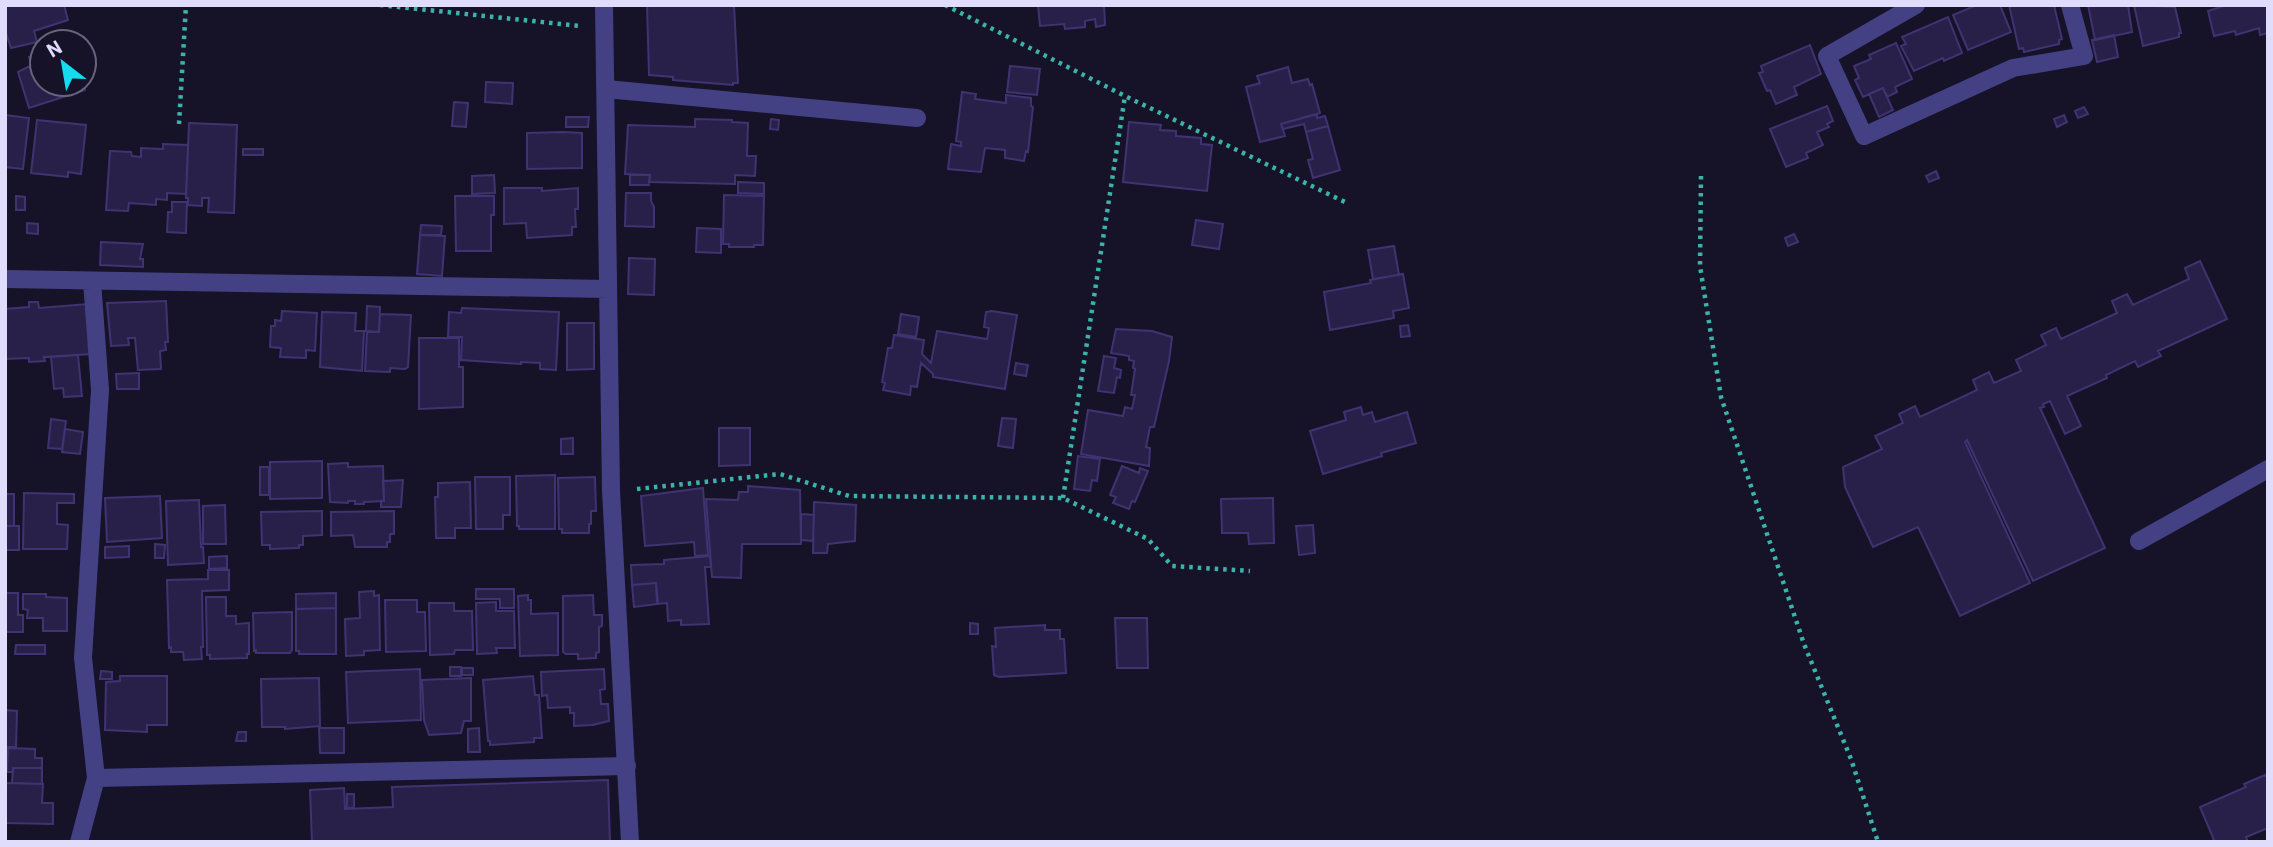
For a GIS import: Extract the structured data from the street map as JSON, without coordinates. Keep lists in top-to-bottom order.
{
  "north": "top left"
}
